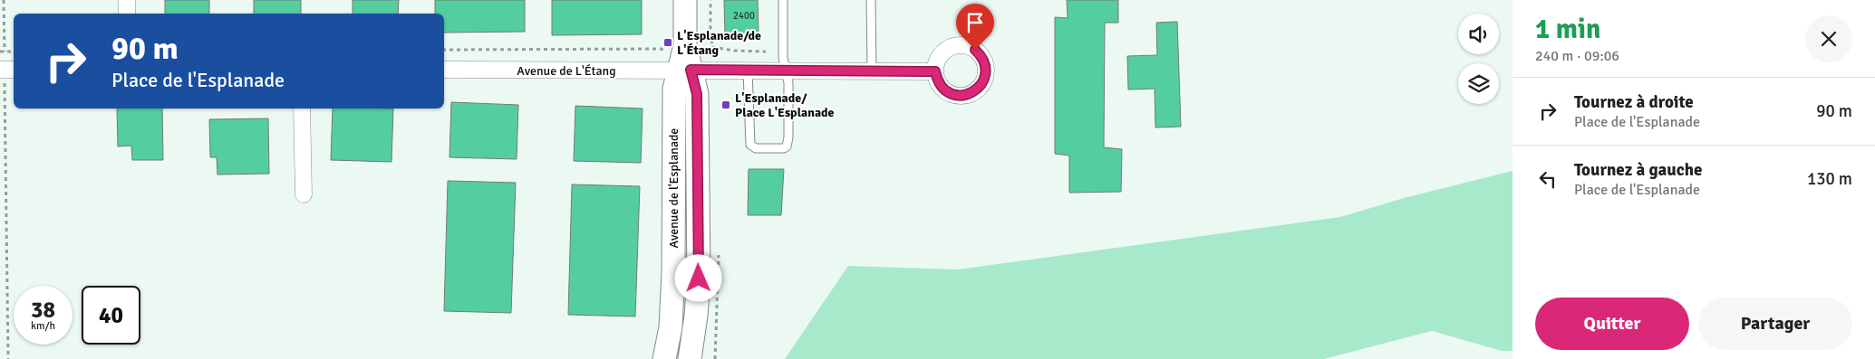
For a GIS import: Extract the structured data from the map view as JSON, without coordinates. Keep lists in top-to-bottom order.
{
  "streets": {
    "street": ["Avenue de L'Étang", "Avenue de l'Esplanade"]
  },
  "crossings": [
    ["Avenue de L'Étang", "Avenue de l'Esplanade"]
  ],
  "places": {
    "transit": ["L'Esplanade/de L'Étang", "L'Esplanade/ Place L'Esplanade"]
  },
  "house_numbers": ["2400"],
  "page": {
    "heading": ["1 min", "240 m · 09:06"],
    "turn": ["90 m", "Place de l'Esplanade"],
    "list": [
      {
        "name": "Tournez à droite",
        "note": "Place de l'Esplanade",
        "value": "90 m"
      },
      {
        "name": "Tournez à gauche",
        "note": "Place de l'Esplanade",
        "value": "130 m"
      }
    ],
    "speed": "38 km/h",
    "limit": "40",
    "buttons": ["Quitter", "Partager"]
  }
}
